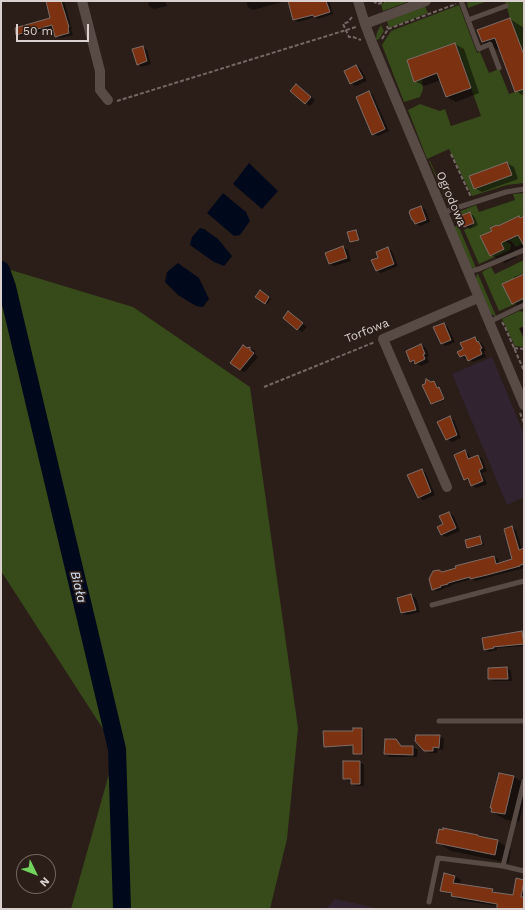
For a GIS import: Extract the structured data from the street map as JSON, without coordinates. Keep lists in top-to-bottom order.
{
  "streets": {
    "street": ["Ogrodowa", "Torfowa"]
  },
  "crossings": [
    ["Ogrodowa", "Torfowa"]
  ],
  "water": ["Biała"],
  "scale_bar": "50 m",
  "north": "bottom right"
}
